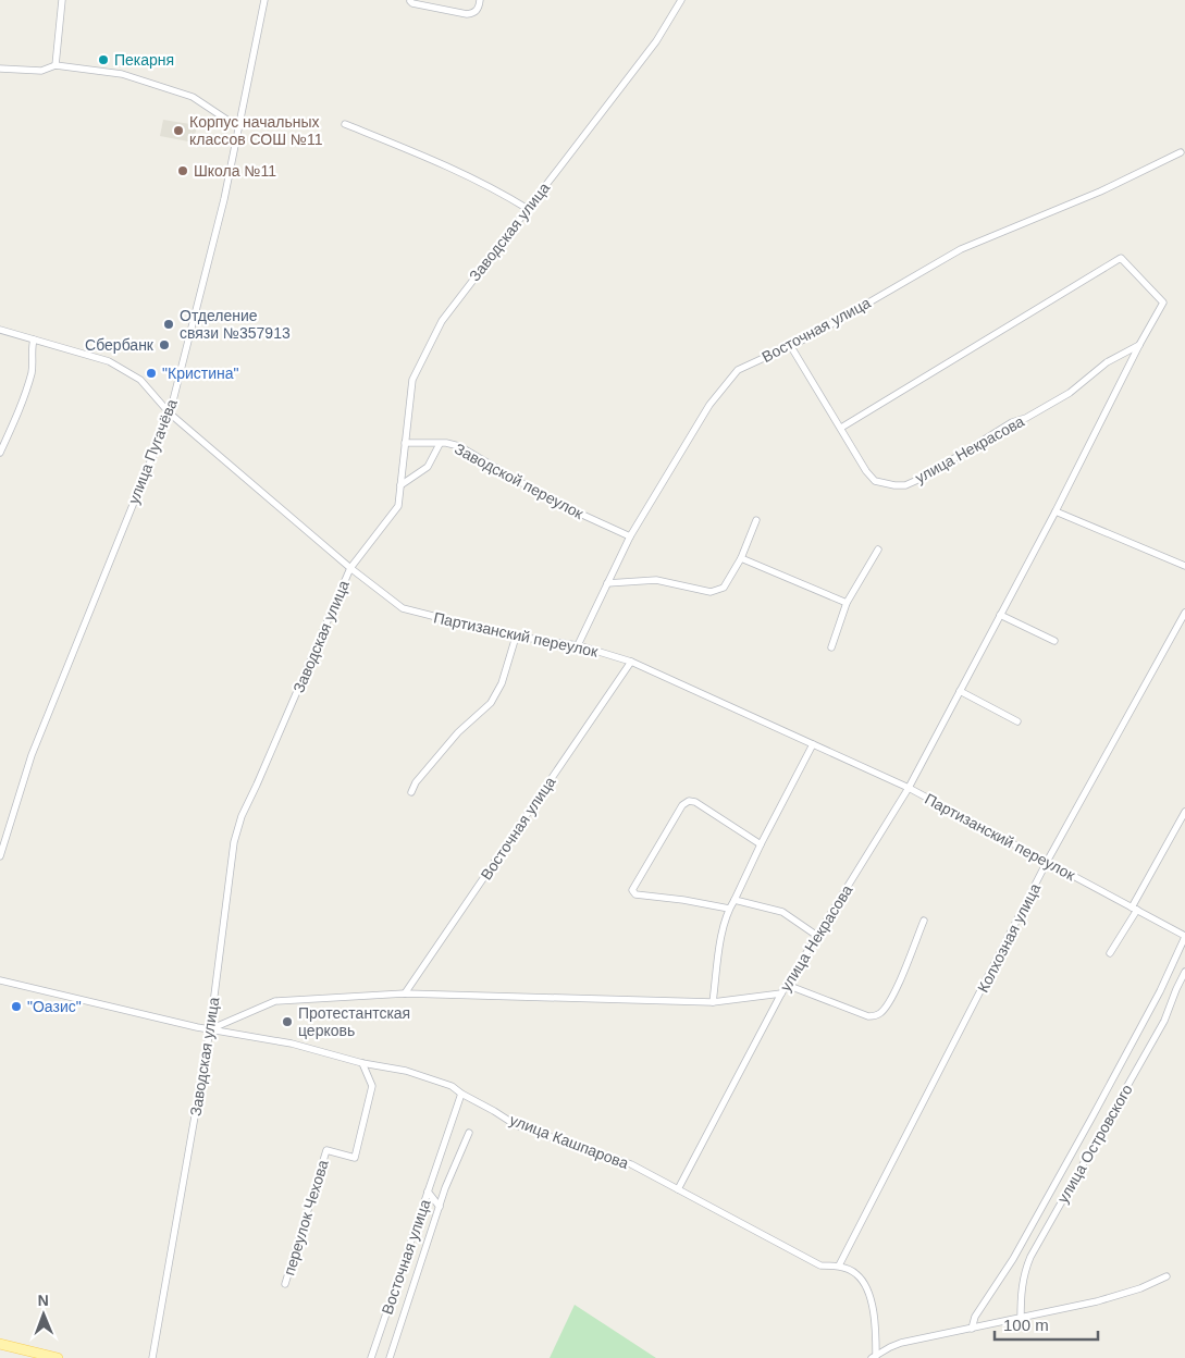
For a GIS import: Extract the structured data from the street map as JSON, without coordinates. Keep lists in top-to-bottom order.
{
  "streets": {
    "street": [
      "Заводская улица",
      "Восточная улица",
      "улица Некрасова",
      "улица Пугачёва",
      "Заводской переулок",
      "Партизанский переулок",
      "Колхозная улица",
      "улица Кашпарова",
      "улица Островского",
      "переулок Чехова"
    ]
  },
  "crossings": [
    ["Заводская улица", "Заводской переулок"],
    ["Заводская улица", "Партизанский переулок"],
    ["Заводская улица", "улица Кашпарова"],
    ["Восточная улица", "улица Некрасова"],
    ["Восточная улица", "Заводской переулок"],
    ["Восточная улица", "Партизанский переулок"],
    ["Восточная улица", "улица Кашпарова"],
    ["улица Некрасова", "Партизанский переулок"],
    ["улица Некрасова", "улица Кашпарова"],
    ["улица Пугачёва", "Партизанский переулок"],
    ["Партизанский переулок", "Колхозная улица"],
    ["Колхозная улица", "улица Кашпарова"],
    ["улица Кашпарова", "переулок Чехова"]
  ],
  "places": [
    "Пекарня",
    "Корпус начальных классов СОШ №11",
    "Школа №11",
    "Отделение связи №357913",
    "Сбербанк",
    "\"Кристина\"",
    "\"Оазис\"",
    "Протестантская церковь"
  ],
  "scale_bar": "100 m",
  "north": "top"
}
